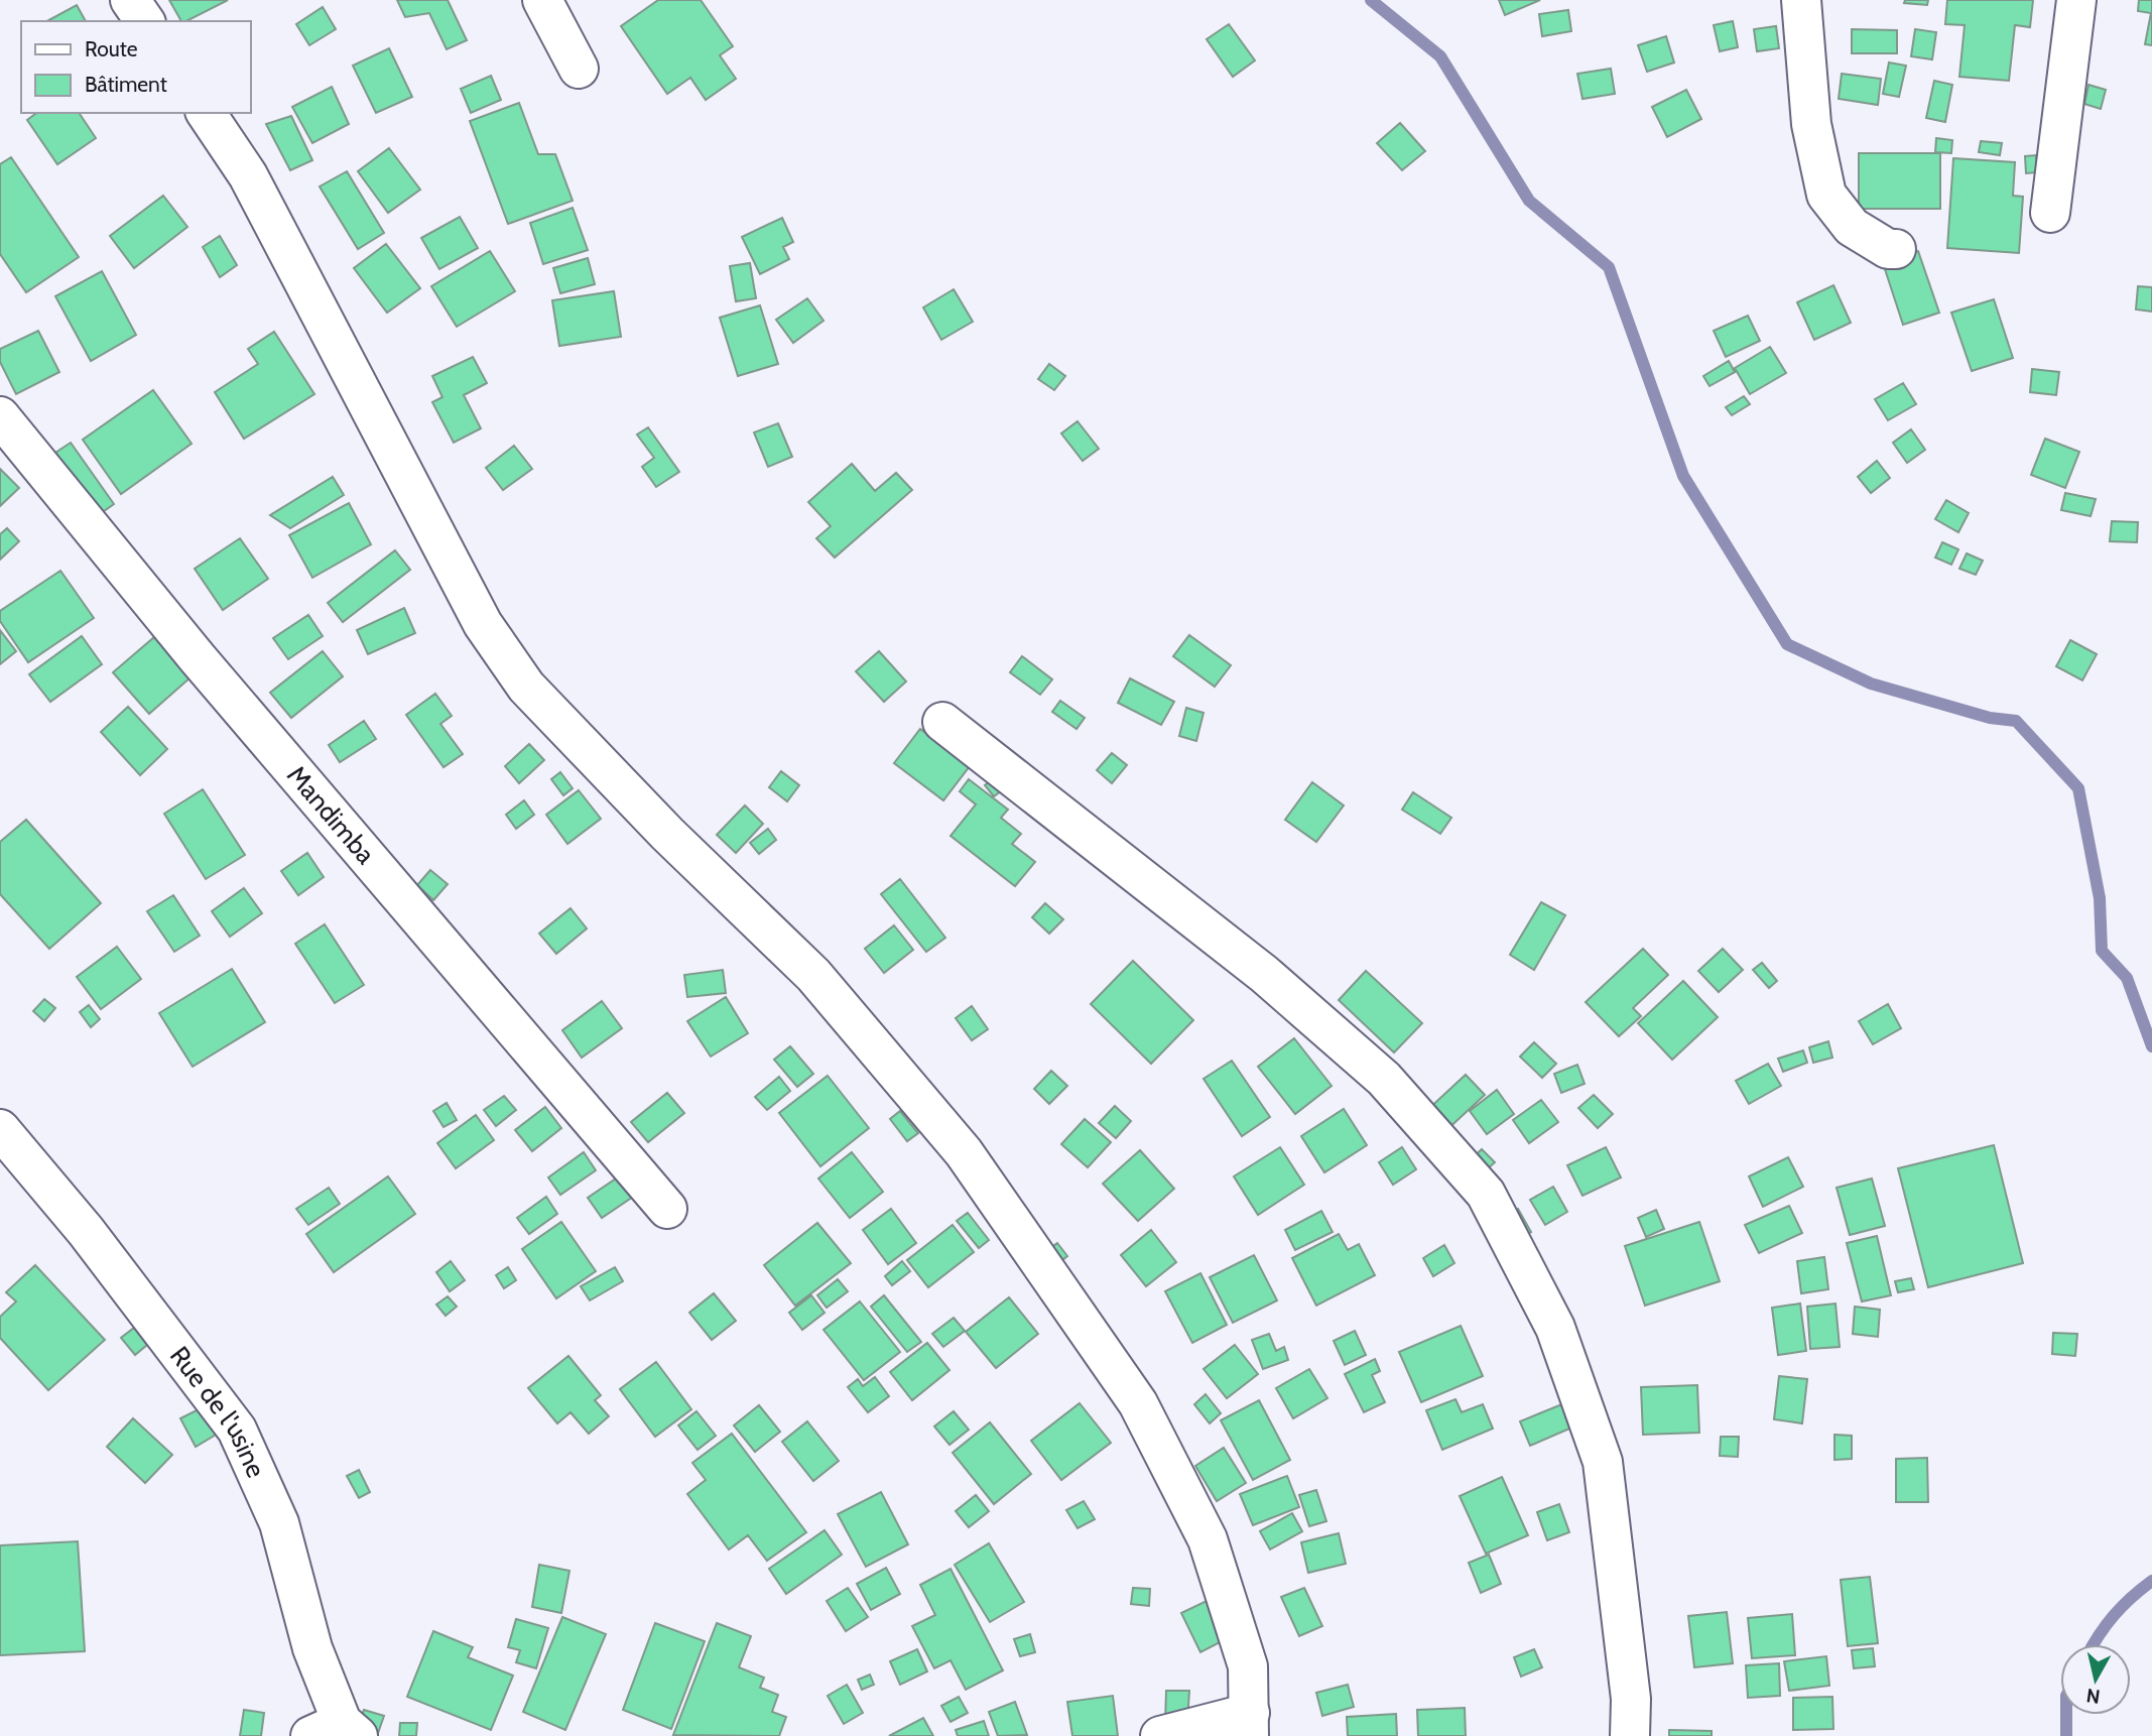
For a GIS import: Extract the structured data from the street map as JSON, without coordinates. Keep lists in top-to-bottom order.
{
  "streets": {
    "street": ["Mandimba", "Rue de l'usine"]
  },
  "legend": ["Route", "Bâtiment"],
  "north": "bottom"
}
